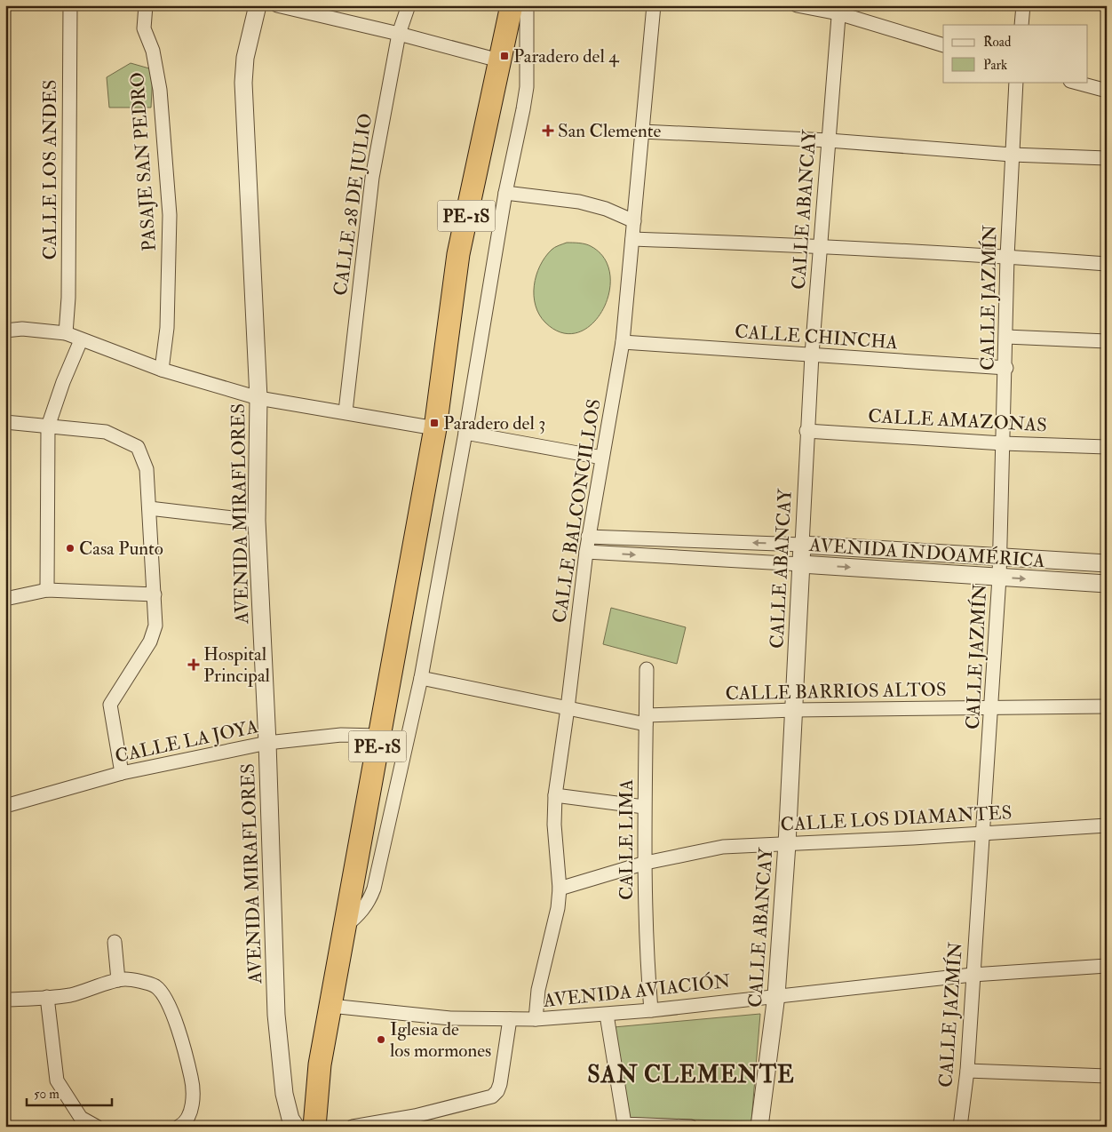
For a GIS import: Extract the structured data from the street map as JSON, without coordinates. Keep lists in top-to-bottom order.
{
  "streets": {
    "highway": ["PE-1S"],
    "street": [
      "PASAJE SAN PEDRO",
      "CALLE LOS ANDES",
      "CALLE 28 DE JULIO",
      "CALLE ABANCAY",
      "CALLE JAZMÍN",
      "CALLE CHINCHA",
      "CALLE AMAZONAS",
      "CALLE BALCONCILLOS",
      "AVENIDA MIRAFLORES",
      "AVENIDA INDOAMÉRICA",
      "CALLE BARRIOS ALTOS",
      "CALLE LA JOYA",
      "CALLE LOS DIAMANTES",
      "CALLE LIMA",
      "AVENIDA AVIACIÓN"
    ]
  },
  "crossings": [
    ["CALLE ABANCAY", "CALLE CHINCHA"],
    ["CALLE ABANCAY", "CALLE AMAZONAS"],
    ["CALLE ABANCAY", "AVENIDA INDOAMÉRICA"],
    ["CALLE ABANCAY", "CALLE BARRIOS ALTOS"],
    ["CALLE ABANCAY", "CALLE LOS DIAMANTES"],
    ["CALLE ABANCAY", "AVENIDA AVIACIÓN"],
    ["PE-1S", "CALLE LA JOYA"],
    ["PE-1S", "AVENIDA AVIACIÓN"],
    ["CALLE JAZMÍN", "CALLE CHINCHA"],
    ["CALLE JAZMÍN", "CALLE AMAZONAS"],
    ["CALLE JAZMÍN", "AVENIDA INDOAMÉRICA"],
    ["CALLE JAZMÍN", "CALLE BARRIOS ALTOS"],
    ["CALLE JAZMÍN", "CALLE LOS DIAMANTES"],
    ["CALLE JAZMÍN", "AVENIDA AVIACIÓN"],
    ["CALLE CHINCHA", "CALLE BALCONCILLOS"],
    ["CALLE BALCONCILLOS", "AVENIDA INDOAMÉRICA"],
    ["CALLE BALCONCILLOS", "CALLE BARRIOS ALTOS"],
    ["CALLE BALCONCILLOS", "CALLE LOS DIAMANTES"],
    ["CALLE BALCONCILLOS", "AVENIDA AVIACIÓN"],
    ["AVENIDA MIRAFLORES", "CALLE LA JOYA"],
    ["CALLE BARRIOS ALTOS", "CALLE LIMA"],
    ["CALLE LOS DIAMANTES", "CALLE LIMA"],
    ["CALLE LIMA", "AVENIDA AVIACIÓN"]
  ],
  "districts": ["SAN CLEMENTE"],
  "places": {
    "transit": ["Paradero del 4", "Paradero del 3"],
    "health": ["San Clemente", "Hospital Principal"],
    "other": ["Casa Punto", "Iglesia de los mormones"]
  },
  "legend": ["Road", "Park"],
  "scale_bar": "50 m"
}
